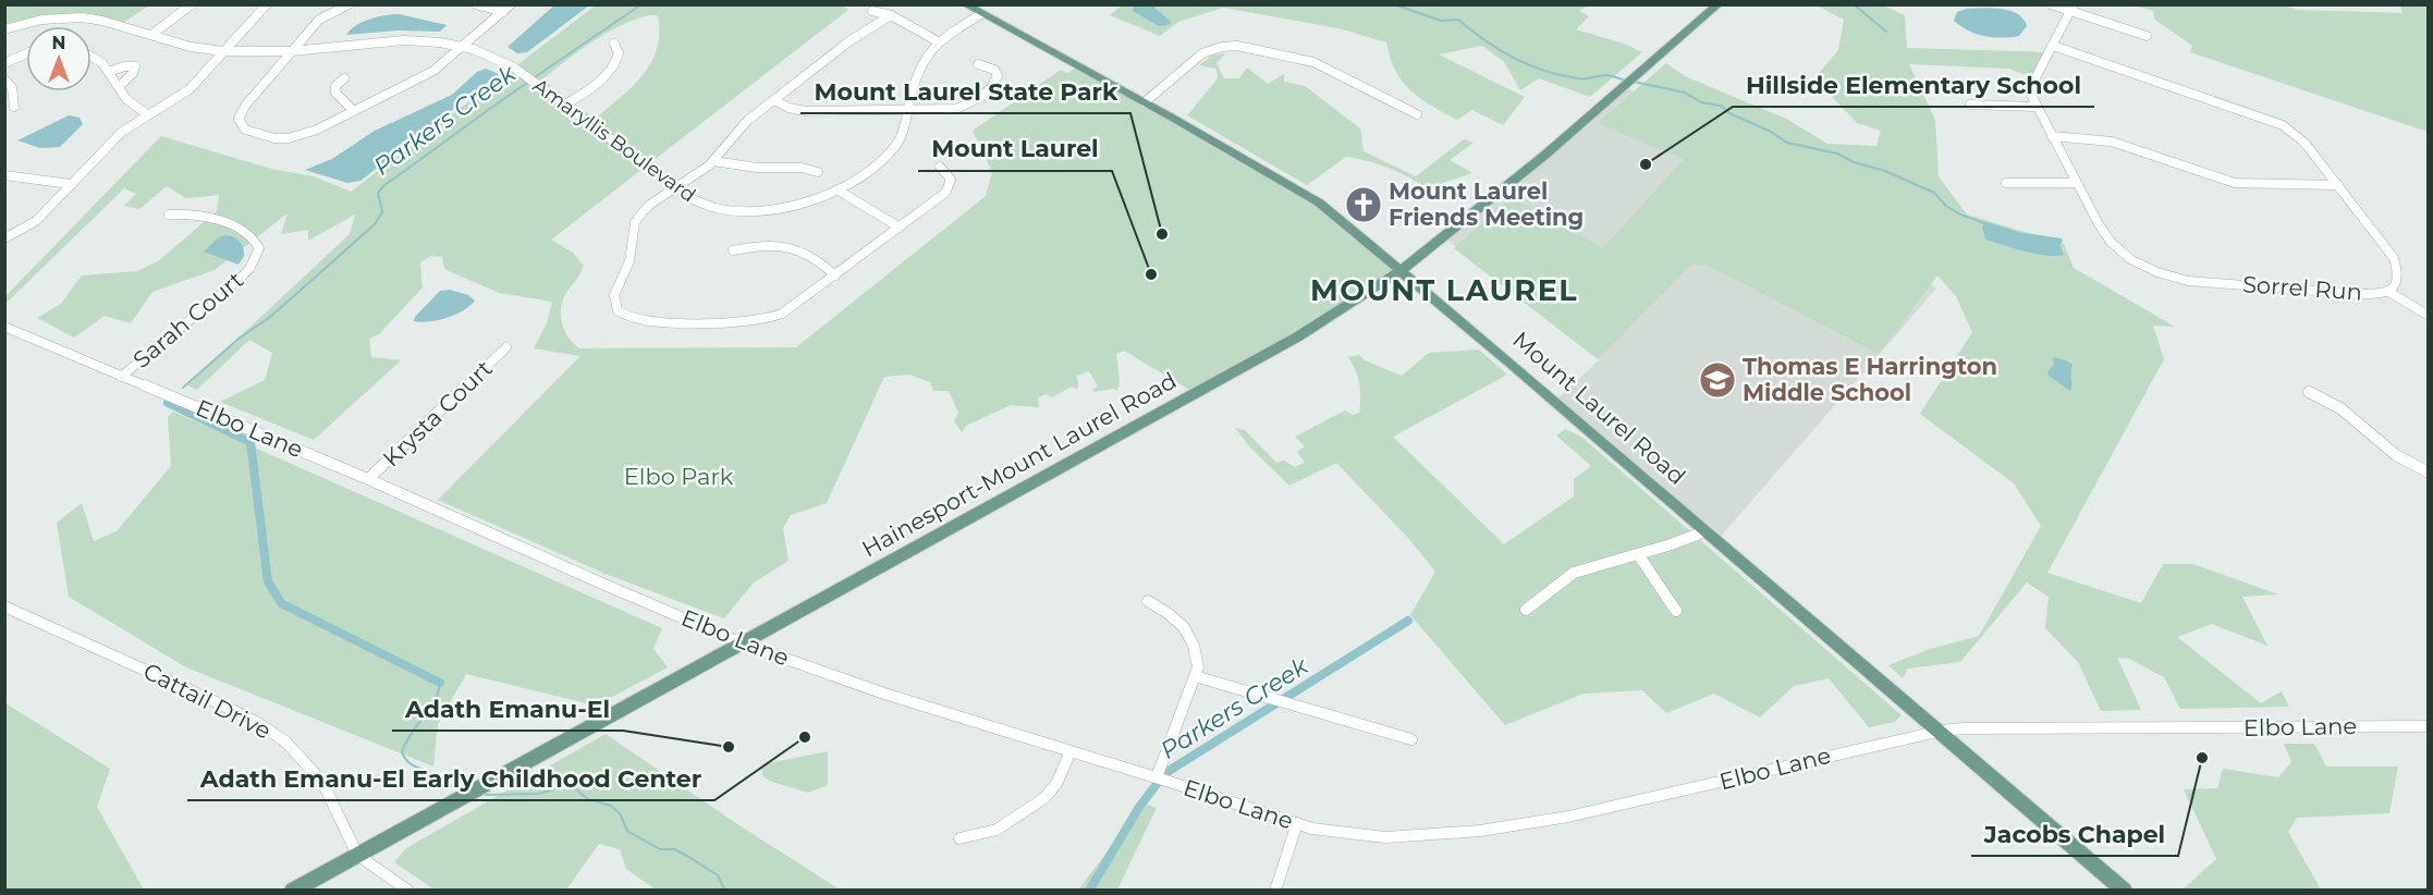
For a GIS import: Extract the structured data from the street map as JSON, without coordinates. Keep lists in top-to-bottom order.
{
  "streets": {
    "main road": ["Mount Laurel Road", "Hainesport-Mount Laurel Road"],
    "street": [
      "Amaryllis Boulevard",
      "Sorrel Run",
      "Sarah Court",
      "Krysta Court",
      "Elbo Lane",
      "Cattail Drive"
    ]
  },
  "crossings": [
    ["Amaryllis Boulevard", "Mount Laurel Road"],
    ["Sarah Court", "Elbo Lane"],
    ["Mount Laurel Road", "Elbo Lane"],
    ["Mount Laurel Road", "Hainesport-Mount Laurel Road"],
    ["Krysta Court", "Elbo Lane"],
    ["Elbo Lane", "Hainesport-Mount Laurel Road"],
    ["Hainesport-Mount Laurel Road", "Cattail Drive"]
  ],
  "districts": ["MOUNT LAUREL"],
  "water": ["Parkers Creek"],
  "parks": ["Elbo Park"],
  "places": {
    "other": [
      "Hillside Elementary School",
      "Mount Laurel State Park",
      "Mount Laurel",
      "Adath Emanu-El Early Childhood Center",
      "Adath Emanu-El",
      "Jacobs Chapel"
    ],
    "church": ["Mount Laurel Friends Meeting"],
    "school or university": ["Thomas E Harrington Middle School"]
  },
  "north": "top"
}
